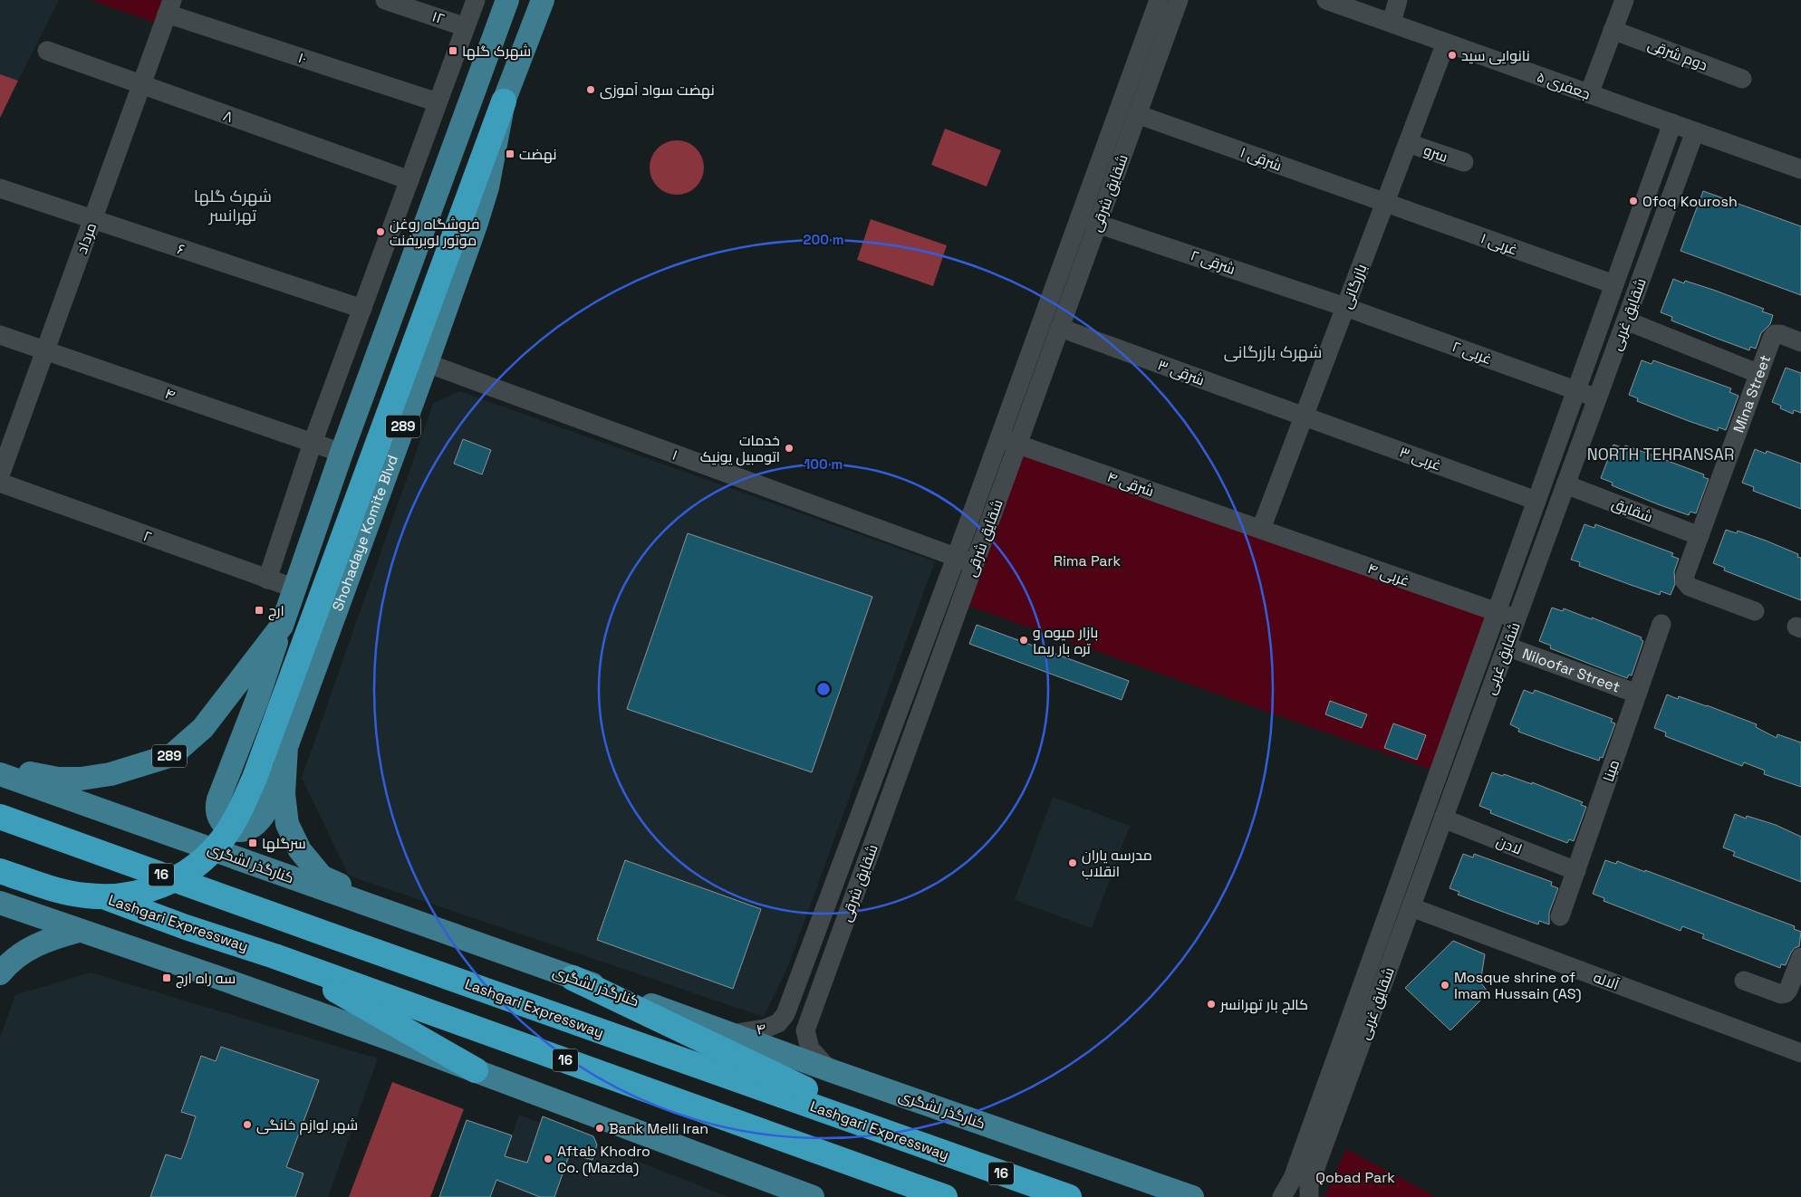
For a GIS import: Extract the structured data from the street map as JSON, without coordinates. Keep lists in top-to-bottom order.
{
  "streets": {
    "highway": ["16", "Lashgari Expressway"],
    "main road": ["289", "Shohadaye Komite Blvd", "کنارگذر لشگری"],
    "street": [
      "۱۲",
      "دوم شرقی",
      "۱۰",
      "جعفری ۵",
      "۸",
      "سرو",
      "۱ شرقی",
      "شقایق شرقی",
      "مرداد",
      "۱ غربی",
      "۶",
      "۲ شرقی",
      "بازرگانی",
      "شقایق غربی",
      "۲ غربی",
      "۳ شرقی",
      "۴",
      "Mina Street",
      "۱",
      "۳ غربی",
      "۴ شرقی",
      "شقایق",
      "۲",
      "۴ غربی",
      "Niloofar Street",
      "مینا",
      "لادن",
      "آلاله"
    ]
  },
  "crossings": [
    ["۱۰", "مرداد"],
    ["جعفری ۵", "بازرگانی"],
    ["جعفری ۵", "شقایق غربی"],
    ["۸", "مرداد"],
    ["سرو", "بازرگانی"],
    ["۱ شرقی", "شقایق شرقی"],
    ["۱ شرقی", "۱ غربی"],
    ["۱ شرقی", "بازرگانی"],
    ["شقایق شرقی", "۲ شرقی"],
    ["شقایق شرقی", "۳ شرقی"],
    ["شقایق شرقی", "۴"],
    ["شقایق شرقی", "۱"],
    ["شقایق شرقی", "۴ شرقی"],
    ["شقایق شرقی", "کنارگذر لشگری"],
    ["مرداد", "۶"],
    ["مرداد", "۴"],
    ["۱ غربی", "بازرگانی"],
    ["۱ غربی", "شقایق غربی"],
    ["۲ شرقی", "بازرگانی"],
    ["۲ شرقی", "۲ غربی"],
    ["بازرگانی", "۲ غربی"],
    ["بازرگانی", "۳ شرقی"],
    ["بازرگانی", "۳ غربی"],
    ["بازرگانی", "۴ شرقی"],
    ["بازرگانی", "۴ غربی"],
    ["شقایق غربی", "۲ غربی"],
    ["شقایق غربی", "۳ غربی"],
    ["شقایق غربی", "شقایق"],
    ["شقایق غربی", "۴ غربی"],
    ["شقایق غربی", "Niloofar Street"],
    ["شقایق غربی", "لادن"],
    ["شقایق غربی", "آلاله"],
    ["۳ شرقی", "۳ غربی"],
    ["۴", "289"],
    ["۴", "کنارگذر لشگری"],
    ["Mina Street", "شقایق"],
    ["289", "۲"],
    ["۱", "Shohadaye Komite Blvd"],
    ["۴ شرقی", "۴ غربی"],
    ["Shohadaye Komite Blvd", "کنارگذر لشگری"],
    ["Niloofar Street", "مینا"],
    ["مینا", "لادن"]
  ],
  "districts": ["شهرک گلها تهرانسر", "شهرک بازرگانی", "NORTH TEHRANSAR"],
  "parks": ["Rima Park", "Qobad Park"],
  "places": {
    "transit": [
      "شهرک گلها",
      "نهضت",
      "ارج",
      "سرگلها",
      "سه راه ارج"
    ],
    "other": [
      "نانوایی سید",
      "نهضت سواد آموزی",
      "Ofoq Kourosh",
      "فروشگاه روغن موتور لوبریفنت",
      "خدمات اتومبیل یونیک",
      "بازار میوه و تره بار ریما",
      "مدرسه یاران انقلاب",
      "Mosque shrine of Imam Hussain (AS)",
      "کالج بار تهرانسر",
      "شهر لوازم خانگی",
      "Bank Melli Iran",
      "Aftab Khodro Co. (Mazda)"
    ]
  },
  "rings": ["200 m", "100 m"]
}
